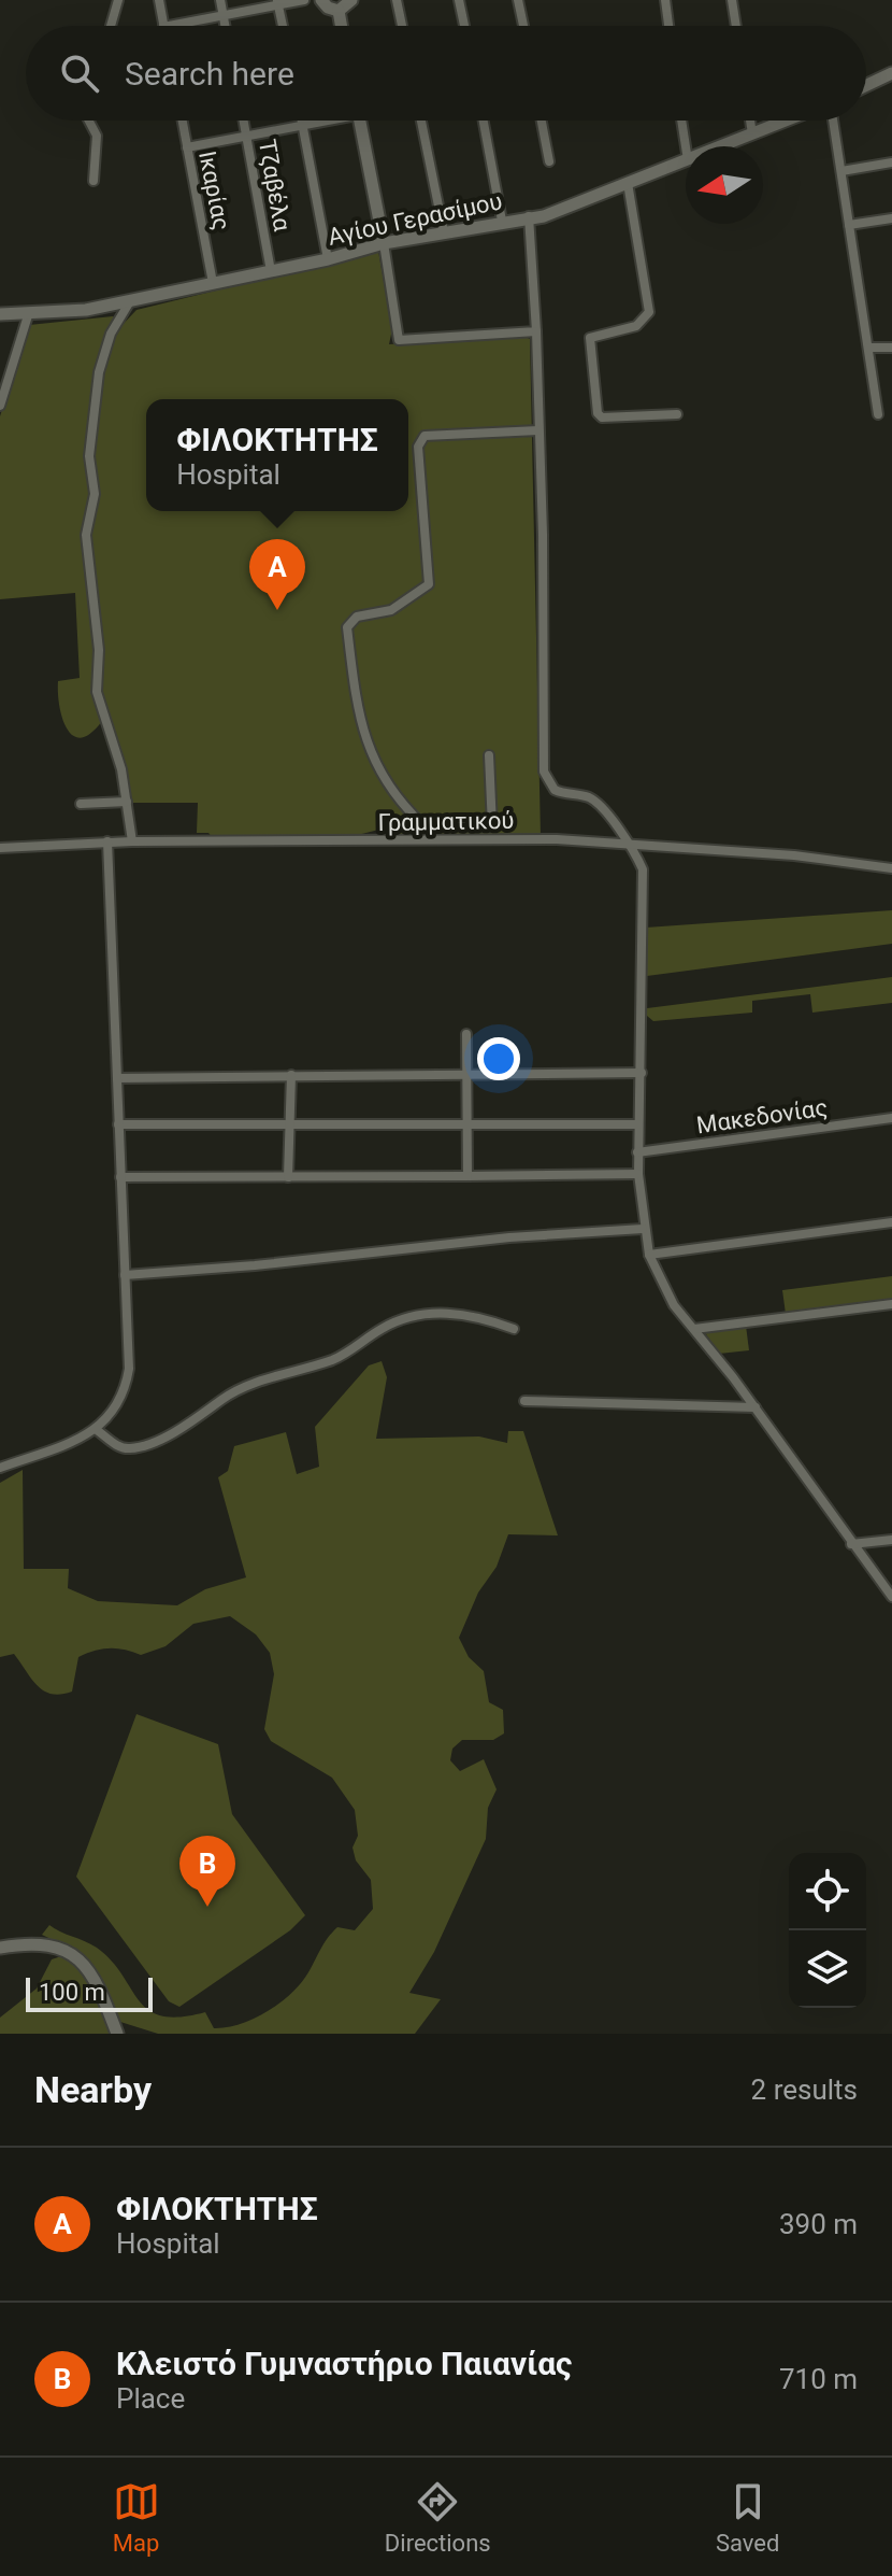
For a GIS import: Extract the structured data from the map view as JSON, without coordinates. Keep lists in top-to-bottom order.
{
  "streets": {
    "street": [
      "Τζαβέλα",
      "Ικαρίας",
      "Αγίου Γερασίμου",
      "Γραμματικού",
      "Μακεδονίας"
    ]
  },
  "crossings": [
    ["Τζαβέλα", "Αγίου Γερασίμου"],
    ["Ικαρίας", "Αγίου Γερασίμου"]
  ],
  "scale_bar": "100 m",
  "north": "left",
  "page": {
    "search": "Search here",
    "popup": ["ΦΙΛΟΚΤΗΤΗΣ", "Hospital"],
    "pins": ["A", "B"],
    "scale": "100 m",
    "heading": ["Nearby", "2 results"],
    "list": [
      {
        "mark": "A",
        "name": "ΦΙΛΟΚΤΗΤΗΣ",
        "note": "Hospital",
        "value": "390 m"
      },
      {
        "mark": "B",
        "name": "Κλειστό Γυμναστήριο Παιανίας",
        "note": "Place",
        "value": "710 m"
      }
    ],
    "nav": ["Map", "Directions", "Saved"]
  }
}
